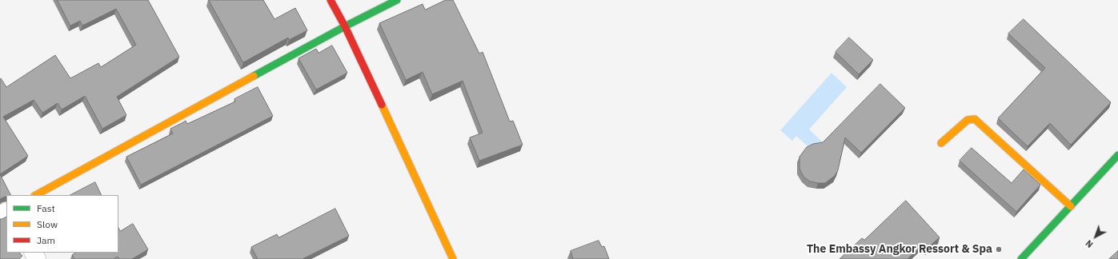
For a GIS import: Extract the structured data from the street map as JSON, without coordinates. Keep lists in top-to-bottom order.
{
  "places": ["The Embassy Angkor Ressort & Spa"],
  "legend": ["Fast", "Slow", "Jam"],
  "north": "bottom left"
}
